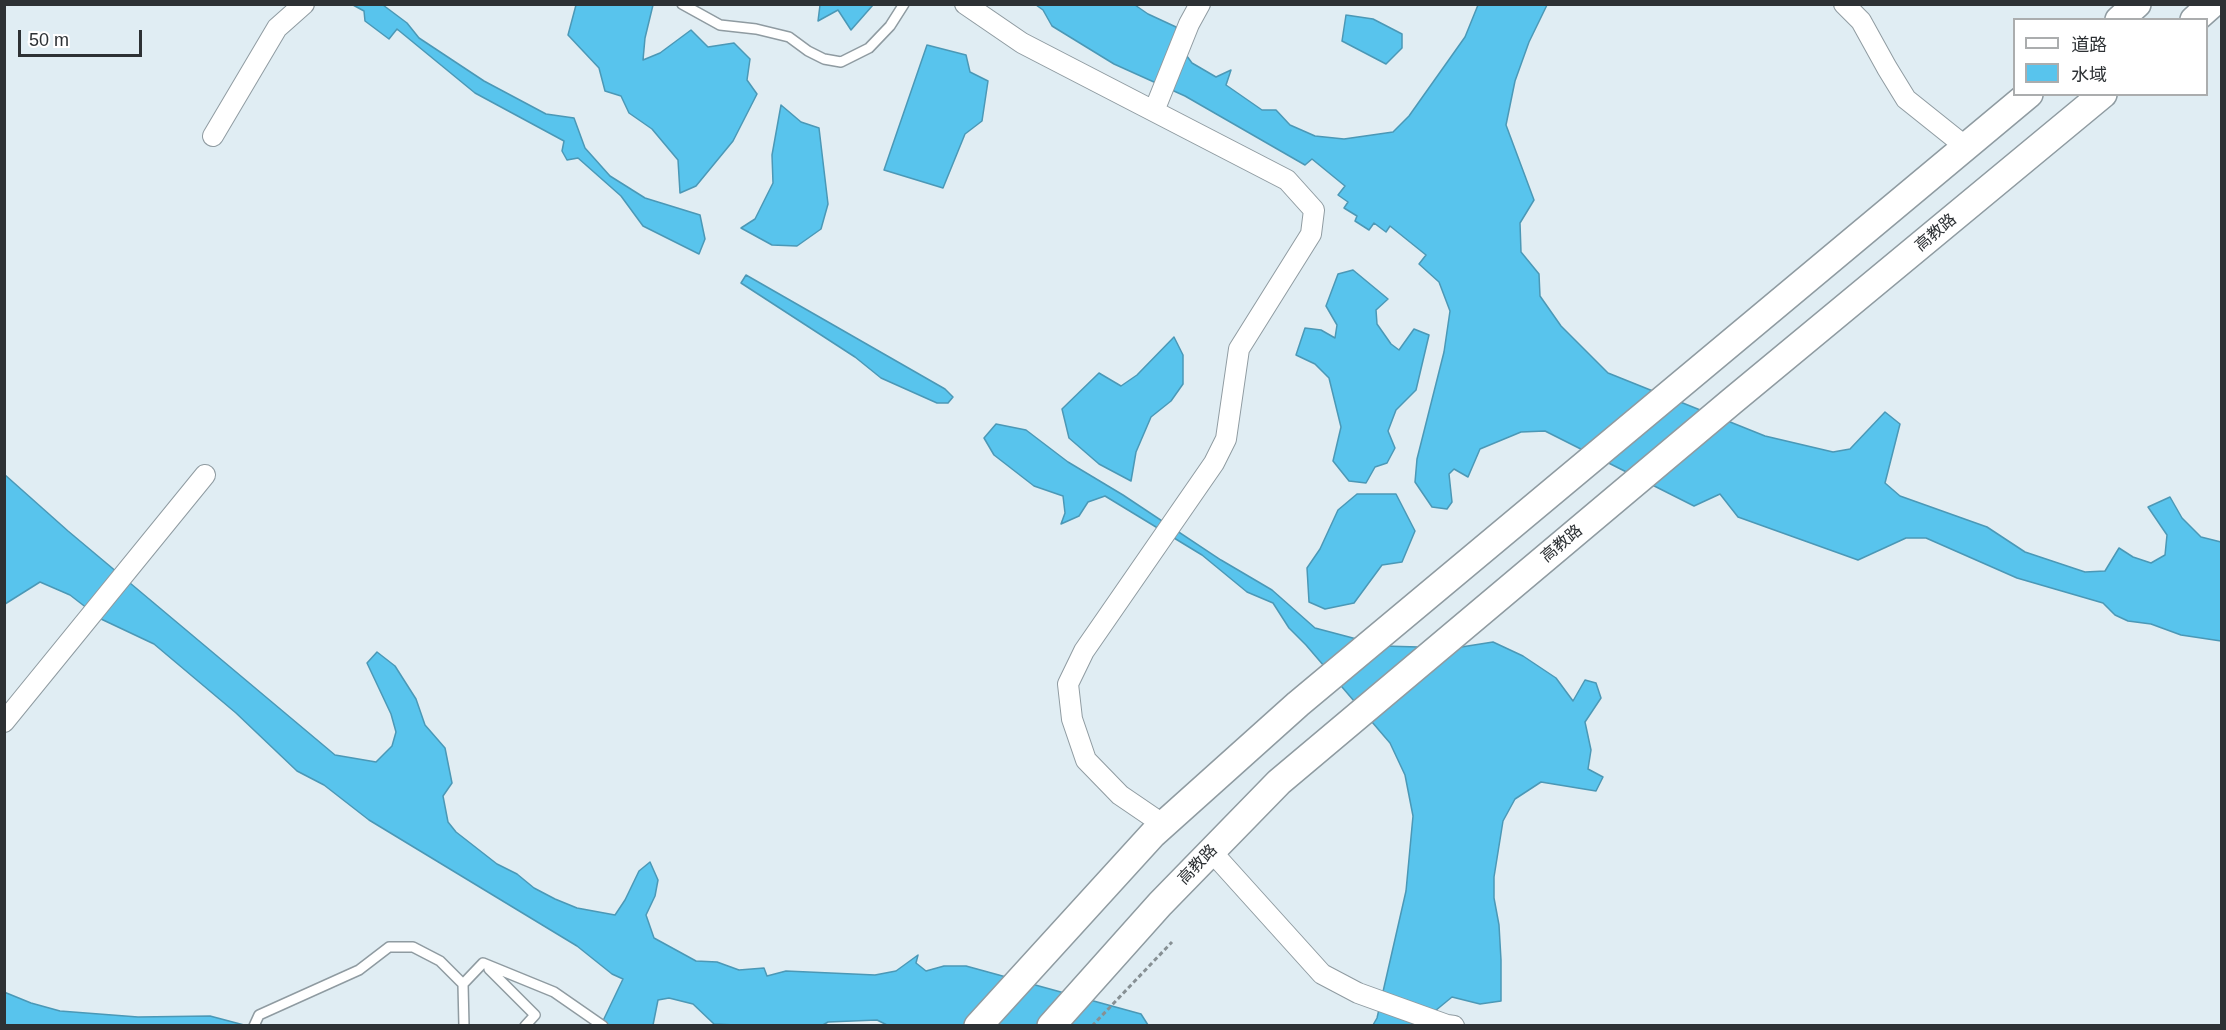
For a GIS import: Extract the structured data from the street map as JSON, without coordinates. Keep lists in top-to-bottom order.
{
  "streets": {
    "main road": ["高教路"]
  },
  "legend": ["道路", "水域"],
  "scale_bar": "50 m"
}
